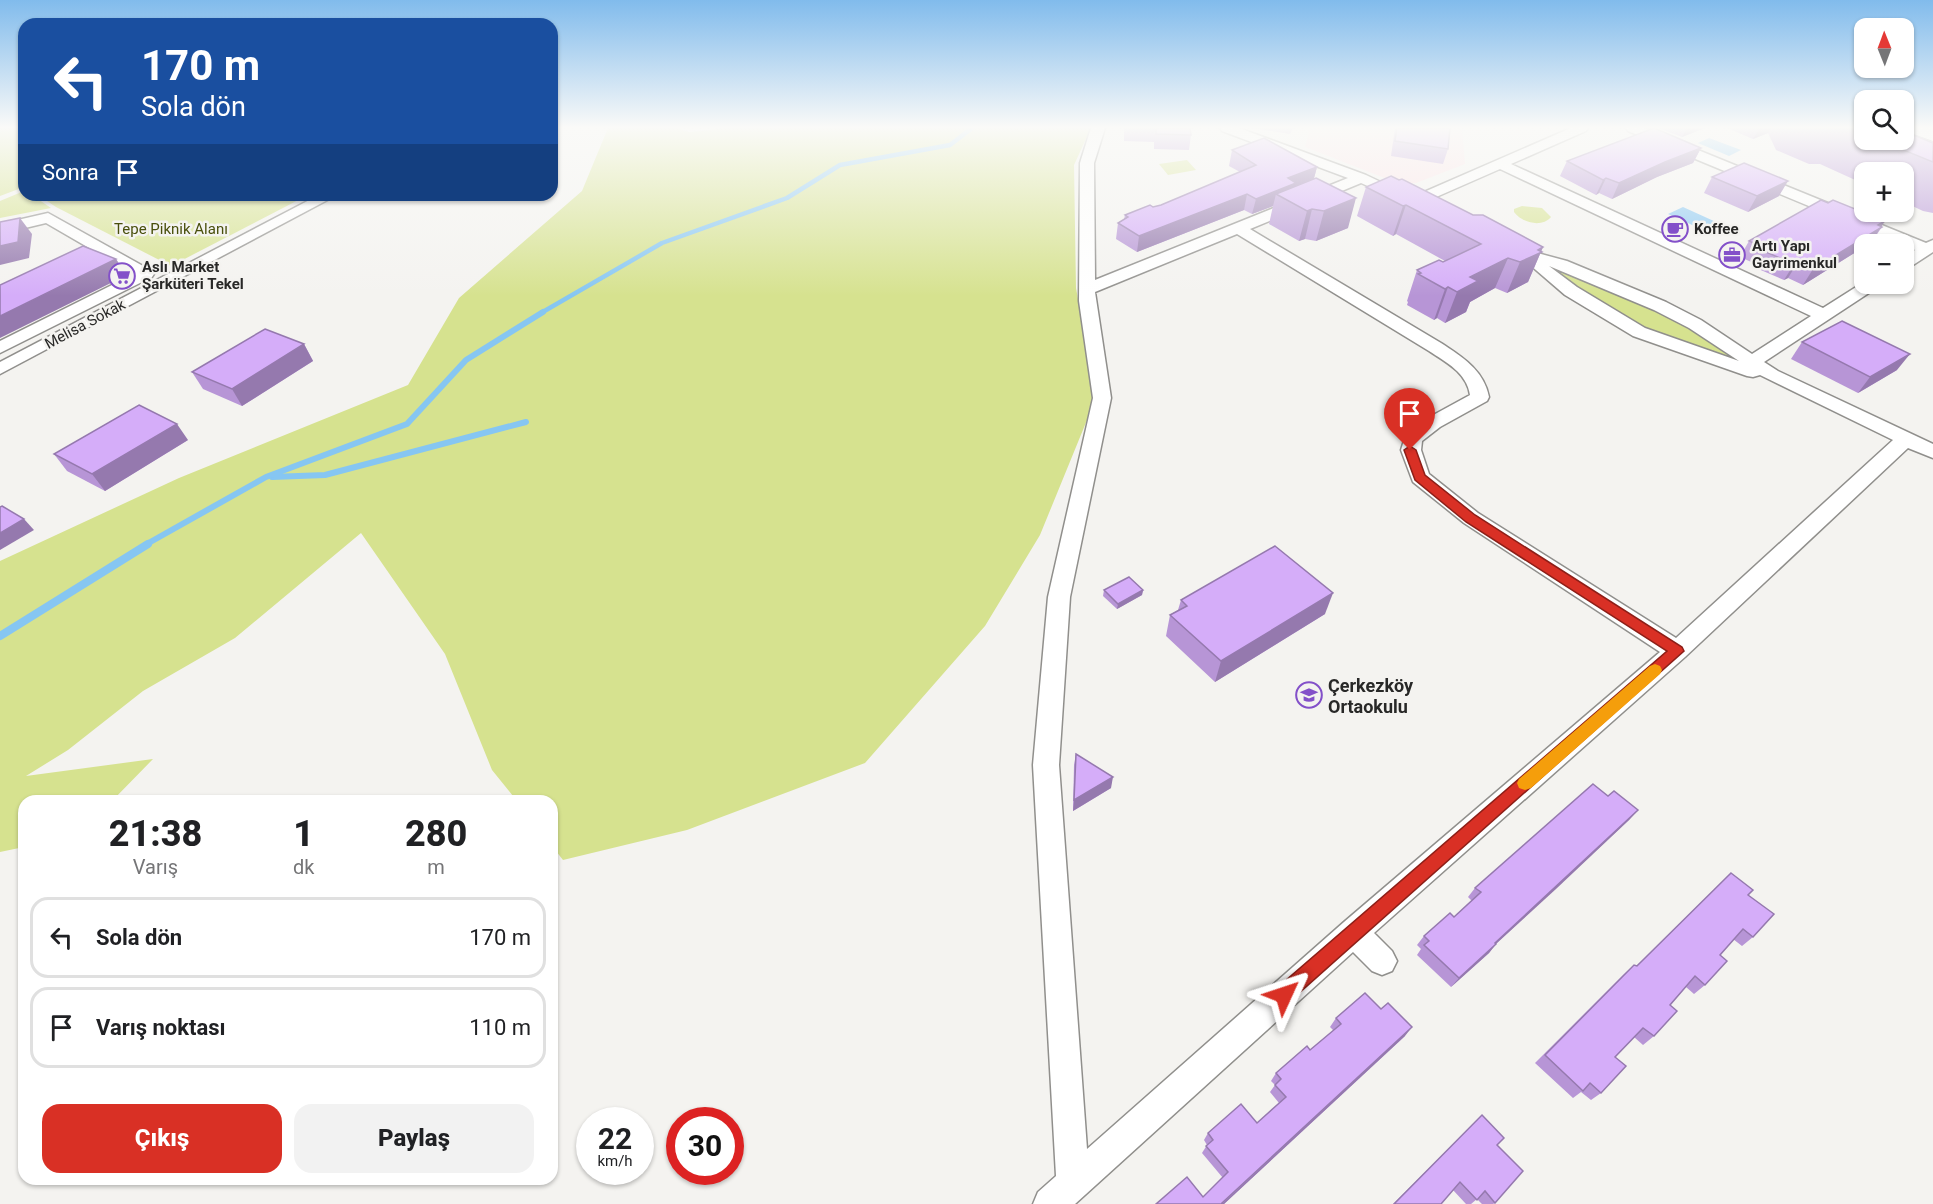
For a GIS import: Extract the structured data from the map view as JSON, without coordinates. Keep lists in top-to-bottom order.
{
  "streets": {
    "street": ["Melisa Sokak"]
  },
  "parks": ["Tepe Piknik Alanı"],
  "places": {
    "cafe": ["Koffee"],
    "office": ["Artı Yapı Gayrimenkul"],
    "supermarket": ["Aslı Market Şarküteri Tekel"],
    "school or university": ["Çerkezköy Ortaokulu"]
  },
  "north": "top",
  "page": {
    "map_buttons": ["+", "−"],
    "turn": ["170 m", "Sola dön"],
    "then": "Sonra",
    "eta": [
      "21:38",
      "Varış",
      "1",
      "dk",
      "280",
      "m"
    ],
    "list": [
      {
        "name": "Sola dön",
        "value": "170 m"
      },
      {
        "name": "Varış noktası",
        "value": "110 m"
      }
    ],
    "buttons": ["Çıkış", "Paylaş"],
    "speed": "22 km/h",
    "limit": "30"
  }
}
